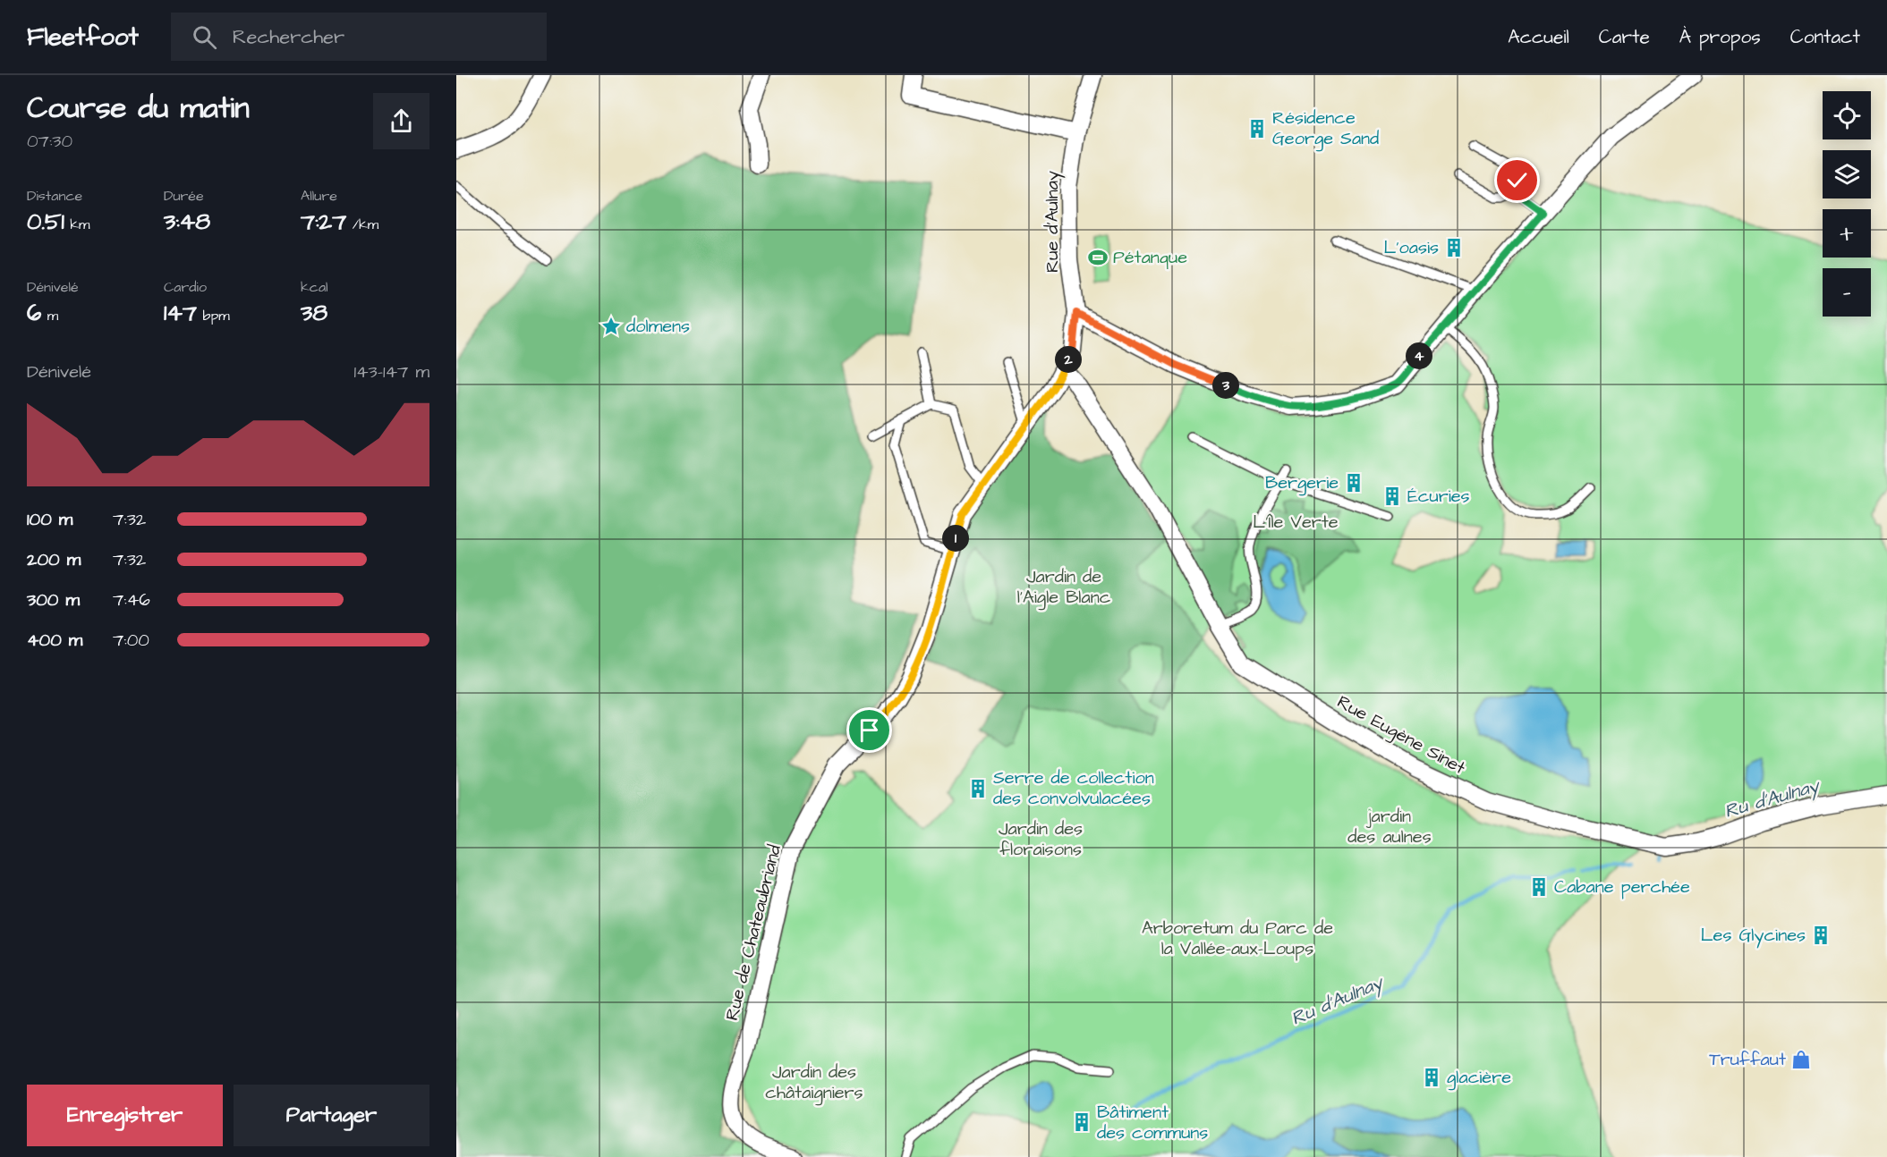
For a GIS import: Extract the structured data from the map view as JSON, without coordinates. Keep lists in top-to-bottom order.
{
  "streets": {
    "street": ["Rue d'Aulnay", "Rue Eugène Sinet", "Rue de Chateaubriand"]
  },
  "crossings": [
    ["Rue d'Aulnay", "Rue Eugène Sinet"],
    ["Rue d'Aulnay", "Rue de Chateaubriand"],
    ["Rue Eugène Sinet", "Rue de Chateaubriand"]
  ],
  "water": ["Ru d'Aulnay"],
  "parks": [
    "L'Île Verte",
    "Jardin de l’Aigle Blanc",
    "jardin des aulnes",
    "Jardin des floraisons",
    "Arboretum du Parc de la Vallée-aux-Loups",
    "Jardin des châtaigniers"
  ],
  "places": {
    "building": [
      "Résidence George Sand",
      "L'oasis",
      "Bergerie",
      "Écuries",
      "Serre de collection des convolvulacées",
      "Cabane perchée",
      "Les Glycines",
      "glacière",
      "Bâtiment des communs"
    ],
    "sports": ["Pétanque"],
    "place": ["dolmens"],
    "shop": ["Truffaut"]
  },
  "page": {
    "header": "Fleetfoot",
    "search": "Rechercher",
    "nav": [
      "Accueil",
      "Carte",
      "À propos",
      "Contact"
    ],
    "heading": ["Course du matin", "07:30"],
    "map_buttons": ["+", "−"],
    "stats": [
      ["Distance", "0.51 km"],
      ["Durée", "3:48"],
      ["Allure", "7:27 /km"],
      ["Dénivelé", "6 m"],
      ["Cardio", "147 bpm"],
      ["kcal", "38"]
    ],
    "pins": [
      "4",
      "2",
      "3",
      "1"
    ],
    "chart": ["Dénivelé", "143–147 m"],
    "list": [
      {
        "name": "100 m",
        "note": "7:32"
      },
      {
        "name": "200 m",
        "note": "7:32"
      },
      {
        "name": "300 m",
        "note": "7:46"
      },
      {
        "name": "400 m",
        "note": "7:00"
      }
    ],
    "buttons": ["Enregistrer", "Partager"]
  }
}
